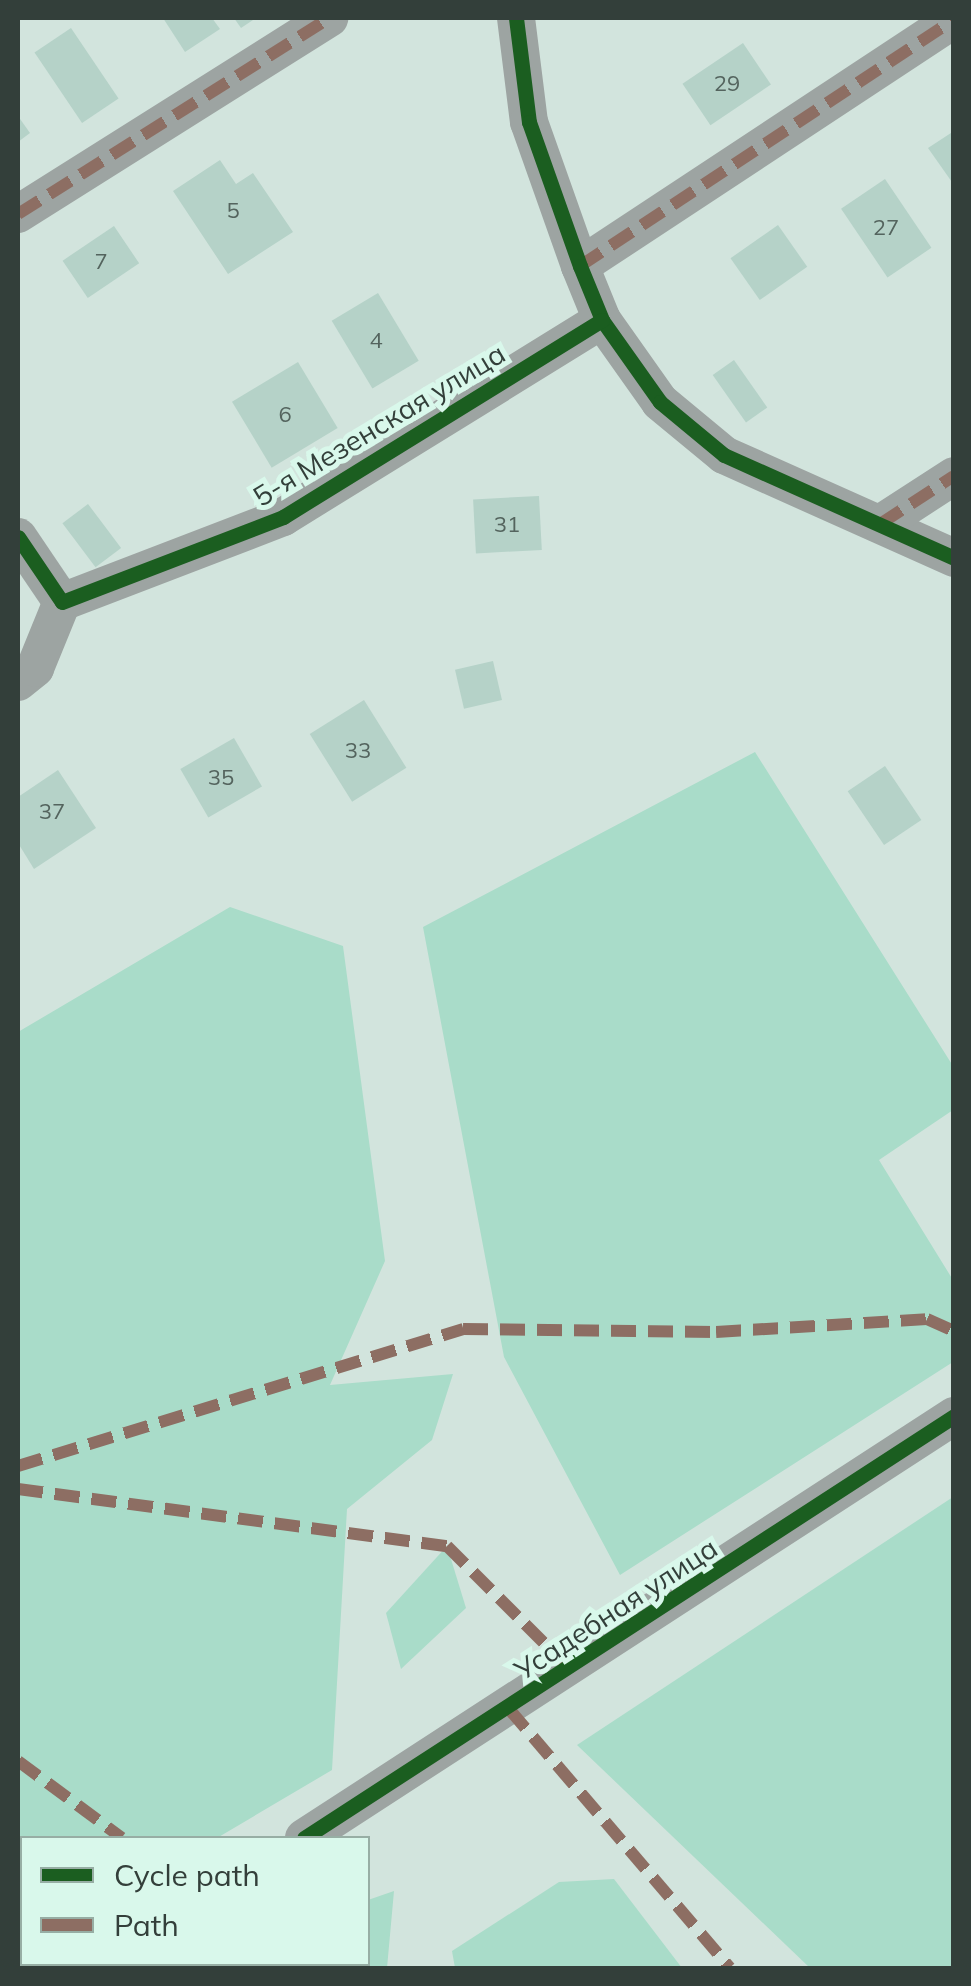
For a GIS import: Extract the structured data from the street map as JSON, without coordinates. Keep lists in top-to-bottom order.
{
  "streets": {
    "street": ["5-я Мезенская улица", "Усадебная улица"]
  },
  "house_numbers": [
    "29",
    "5",
    "27",
    "7",
    "4",
    "6",
    "31",
    "33",
    "35",
    "37"
  ],
  "legend": ["Cycle path", "Path"]
}
